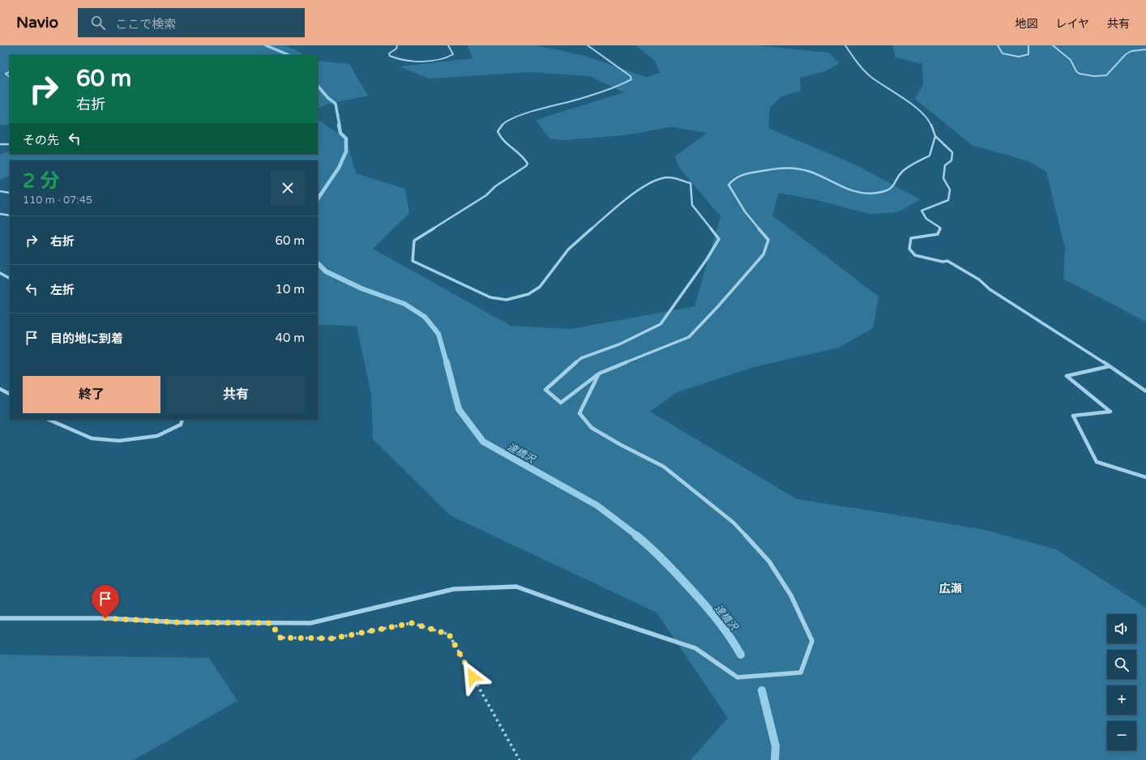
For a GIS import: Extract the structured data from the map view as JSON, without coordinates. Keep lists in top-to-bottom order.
{
  "districts": ["広瀬"],
  "water": ["達橋沢"],
  "page": {
    "header": "Navio",
    "search": "ここで検索",
    "nav": ["地図", "レイヤ", "共有"],
    "turn": ["60 m", "右折"],
    "then": "その先",
    "heading": ["2 分", "110 m · 07:45"],
    "list": [
      {
        "name": "右折",
        "value": "60 m"
      },
      {
        "name": "左折",
        "value": "10 m"
      },
      {
        "name": "目的地に到着",
        "value": "40 m"
      }
    ],
    "buttons": ["終了", "共有"],
    "map_buttons": ["+", "−"]
  }
}
